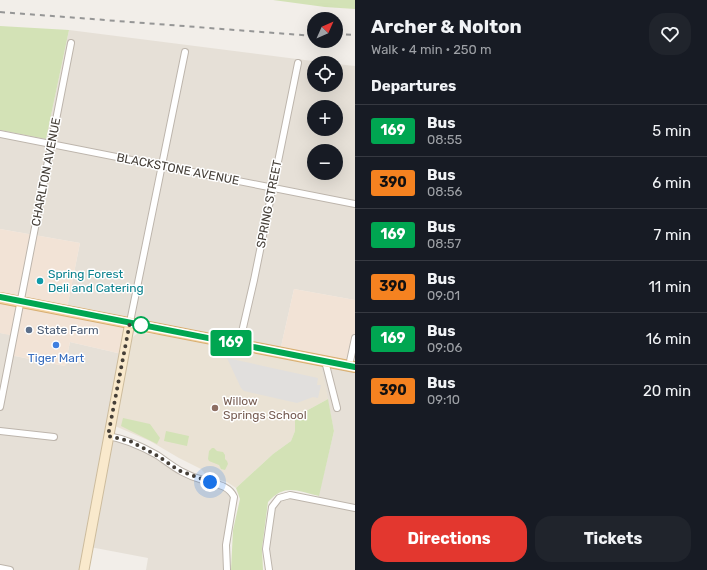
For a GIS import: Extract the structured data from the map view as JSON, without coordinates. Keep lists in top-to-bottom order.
{
  "streets": {
    "street": ["BLACKSTONE AVENUE", "CHARLTON AVENUE", "SPRING STREET"]
  },
  "crossings": [
    ["BLACKSTONE AVENUE", "CHARLTON AVENUE"],
    ["BLACKSTONE AVENUE", "SPRING STREET"]
  ],
  "places": [
    "Spring Forest Deli and Catering",
    "State Farm",
    "Tiger Mart",
    "Willow Springs School"
  ],
  "lines": ["bus line 169"],
  "north": "top right",
  "page": {
    "on_map": "169",
    "heading": [
      ["Archer & Nolton", "Walk · 4 min · 250 m"],
      "Departures"
    ],
    "map_buttons": ["+", "−"],
    "list": [
      {
        "mark": "169",
        "name": "Bus",
        "note": "08:55",
        "value": "5 min"
      },
      {
        "mark": "390",
        "name": "Bus",
        "note": "08:56",
        "value": "6 min"
      },
      {
        "mark": "169",
        "name": "Bus",
        "note": "08:57",
        "value": "7 min"
      },
      {
        "mark": "390",
        "name": "Bus",
        "note": "09:01",
        "value": "11 min"
      },
      {
        "mark": "169",
        "name": "Bus",
        "note": "09:06",
        "value": "16 min"
      },
      {
        "mark": "390",
        "name": "Bus",
        "note": "09:10",
        "value": "20 min"
      }
    ],
    "buttons": ["Directions", "Tickets"]
  }
}
